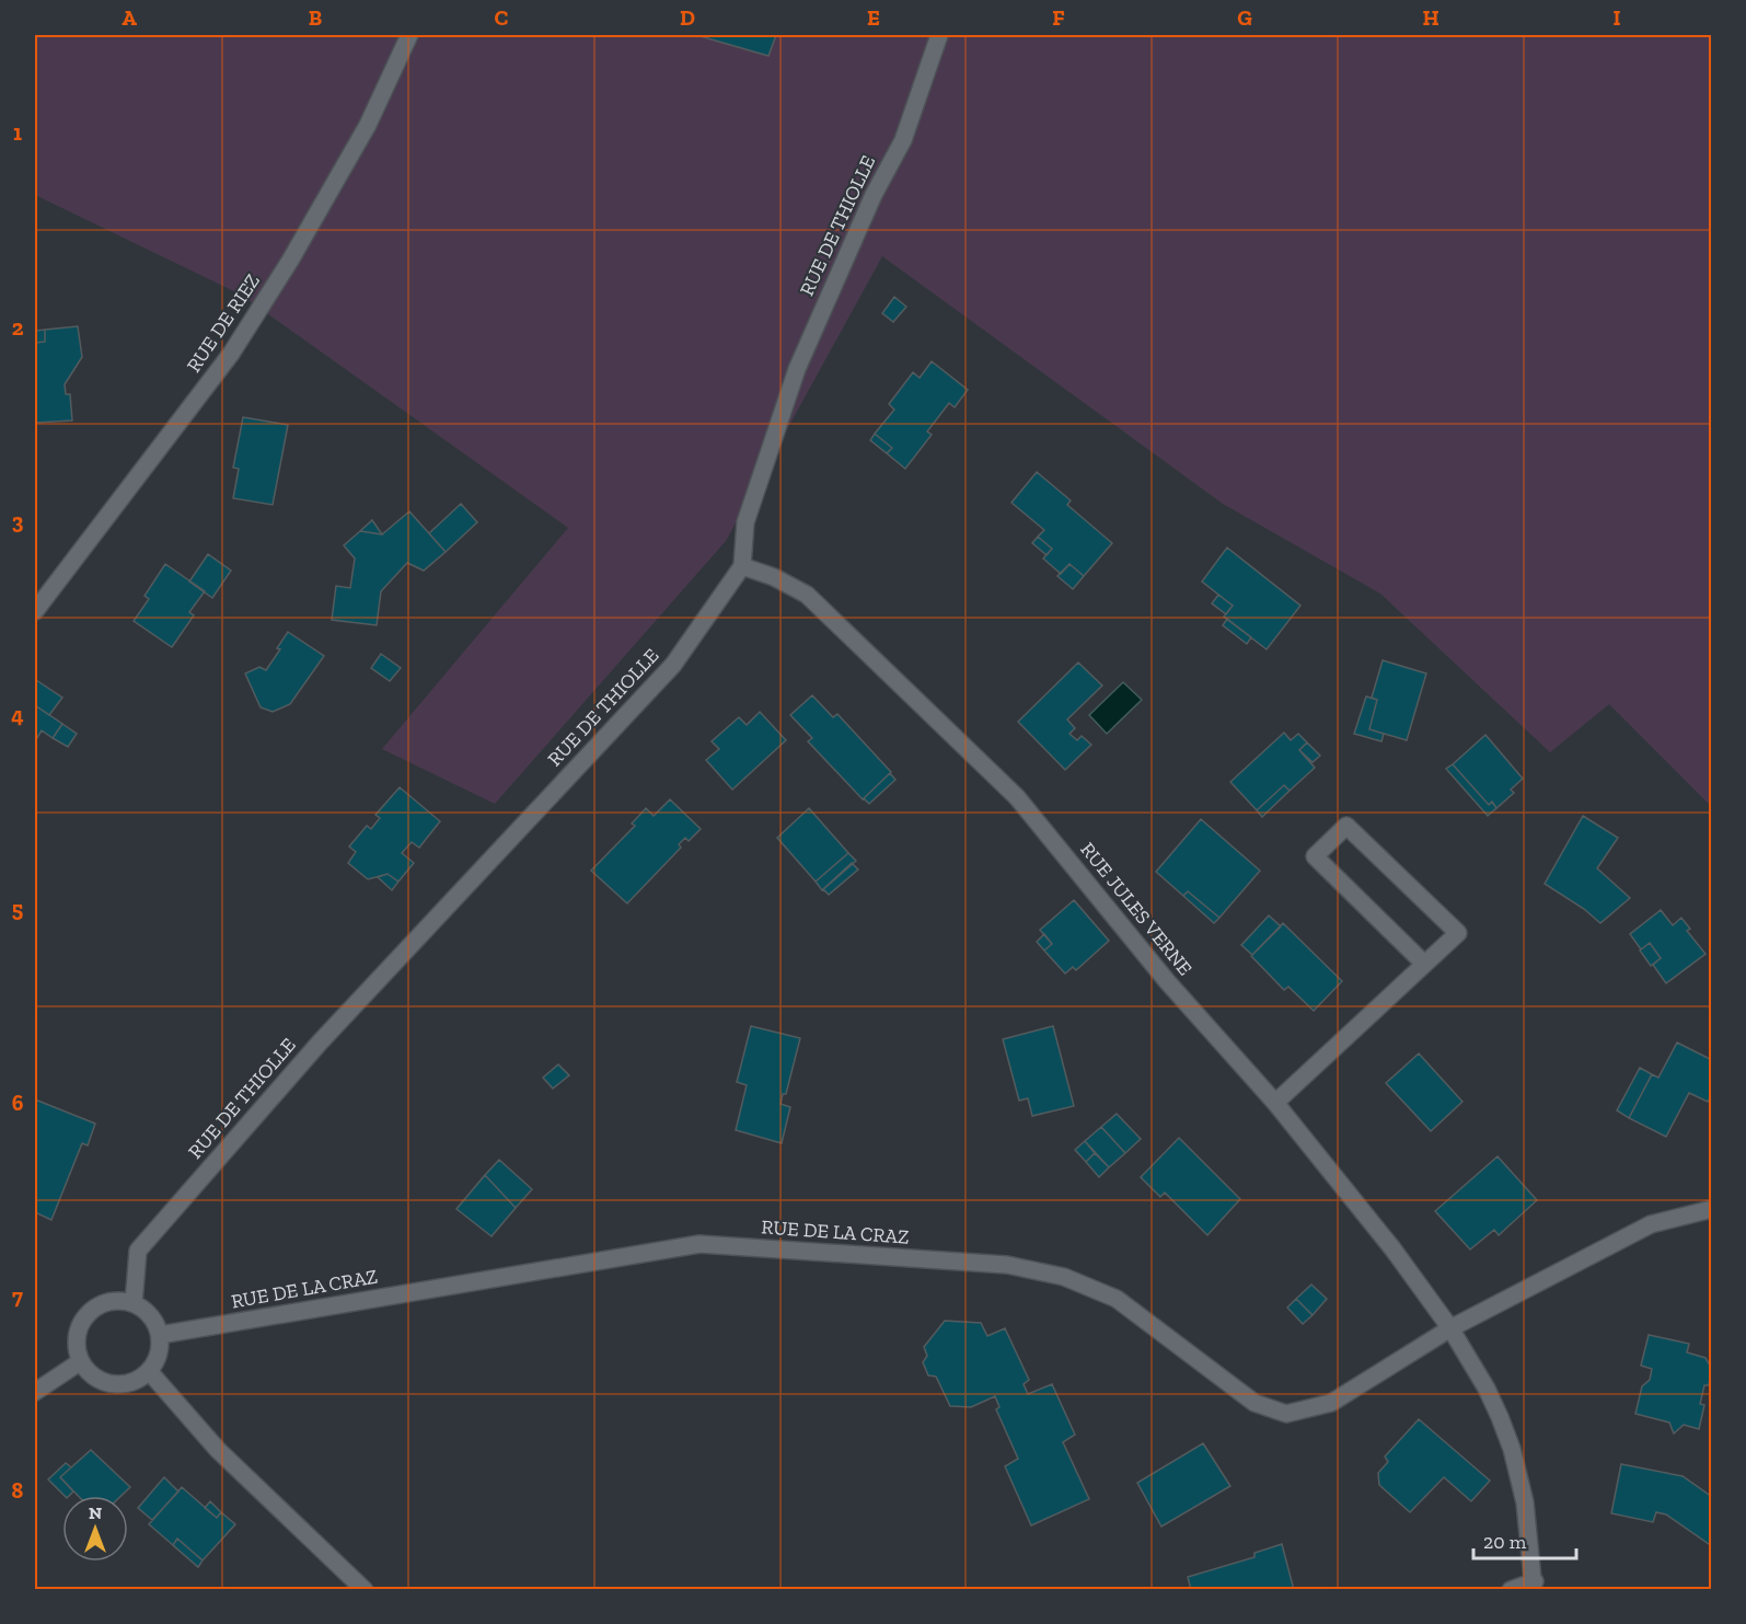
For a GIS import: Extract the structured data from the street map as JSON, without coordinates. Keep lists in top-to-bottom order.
{
  "streets": {
    "street": [
      "RUE DE THIOLLE",
      "RUE DE RIEZ",
      "RUE JULES VERNE",
      "RUE DE LA CRAZ"
    ]
  },
  "crossings": [
    ["RUE DE THIOLLE", "RUE JULES VERNE"],
    ["RUE DE THIOLLE", "RUE DE LA CRAZ"],
    ["RUE JULES VERNE", "RUE DE LA CRAZ"]
  ],
  "scale_bar": "20 m",
  "north": "top",
  "grid": {
    "columns": [
      "A",
      "B",
      "C",
      "D",
      "E",
      "F",
      "G",
      "H",
      "I"
    ],
    "rows": [
      "1",
      "2",
      "3",
      "4",
      "5",
      "6",
      "7",
      "8"
    ]
  }
}
